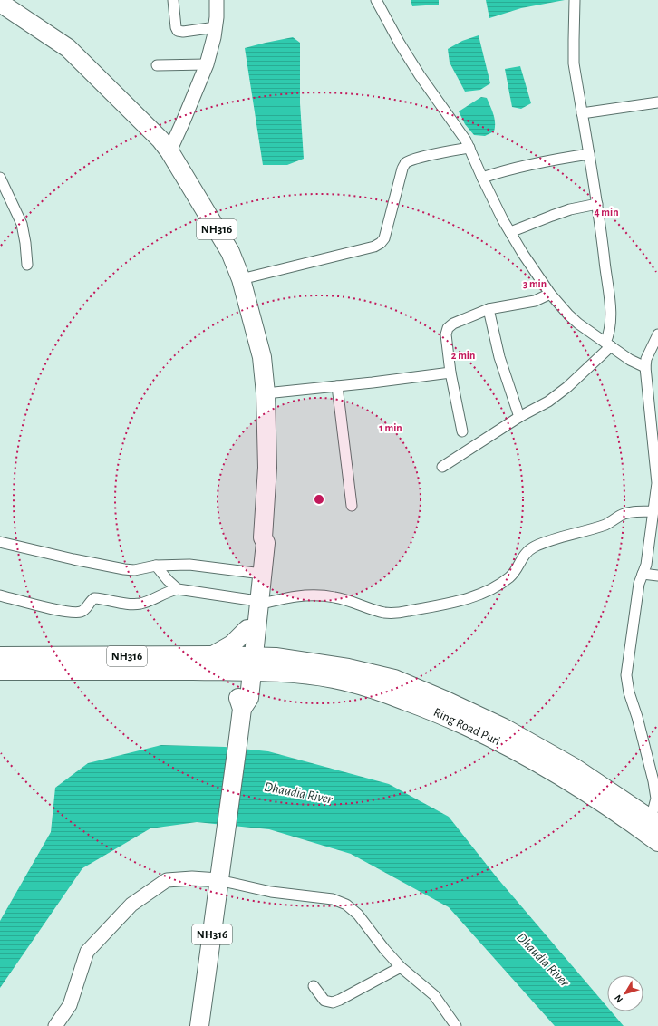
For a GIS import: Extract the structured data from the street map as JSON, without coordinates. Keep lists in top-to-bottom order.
{
  "streets": {
    "highway": ["NH316", "Ring Road Puri"]
  },
  "crossings": [
    ["NH316", "Ring Road Puri"]
  ],
  "water": ["Dhaudia River"],
  "north": "bottom left",
  "rings": [
    "4 min",
    "3 min",
    "2 min",
    "1 min"
  ]
}
